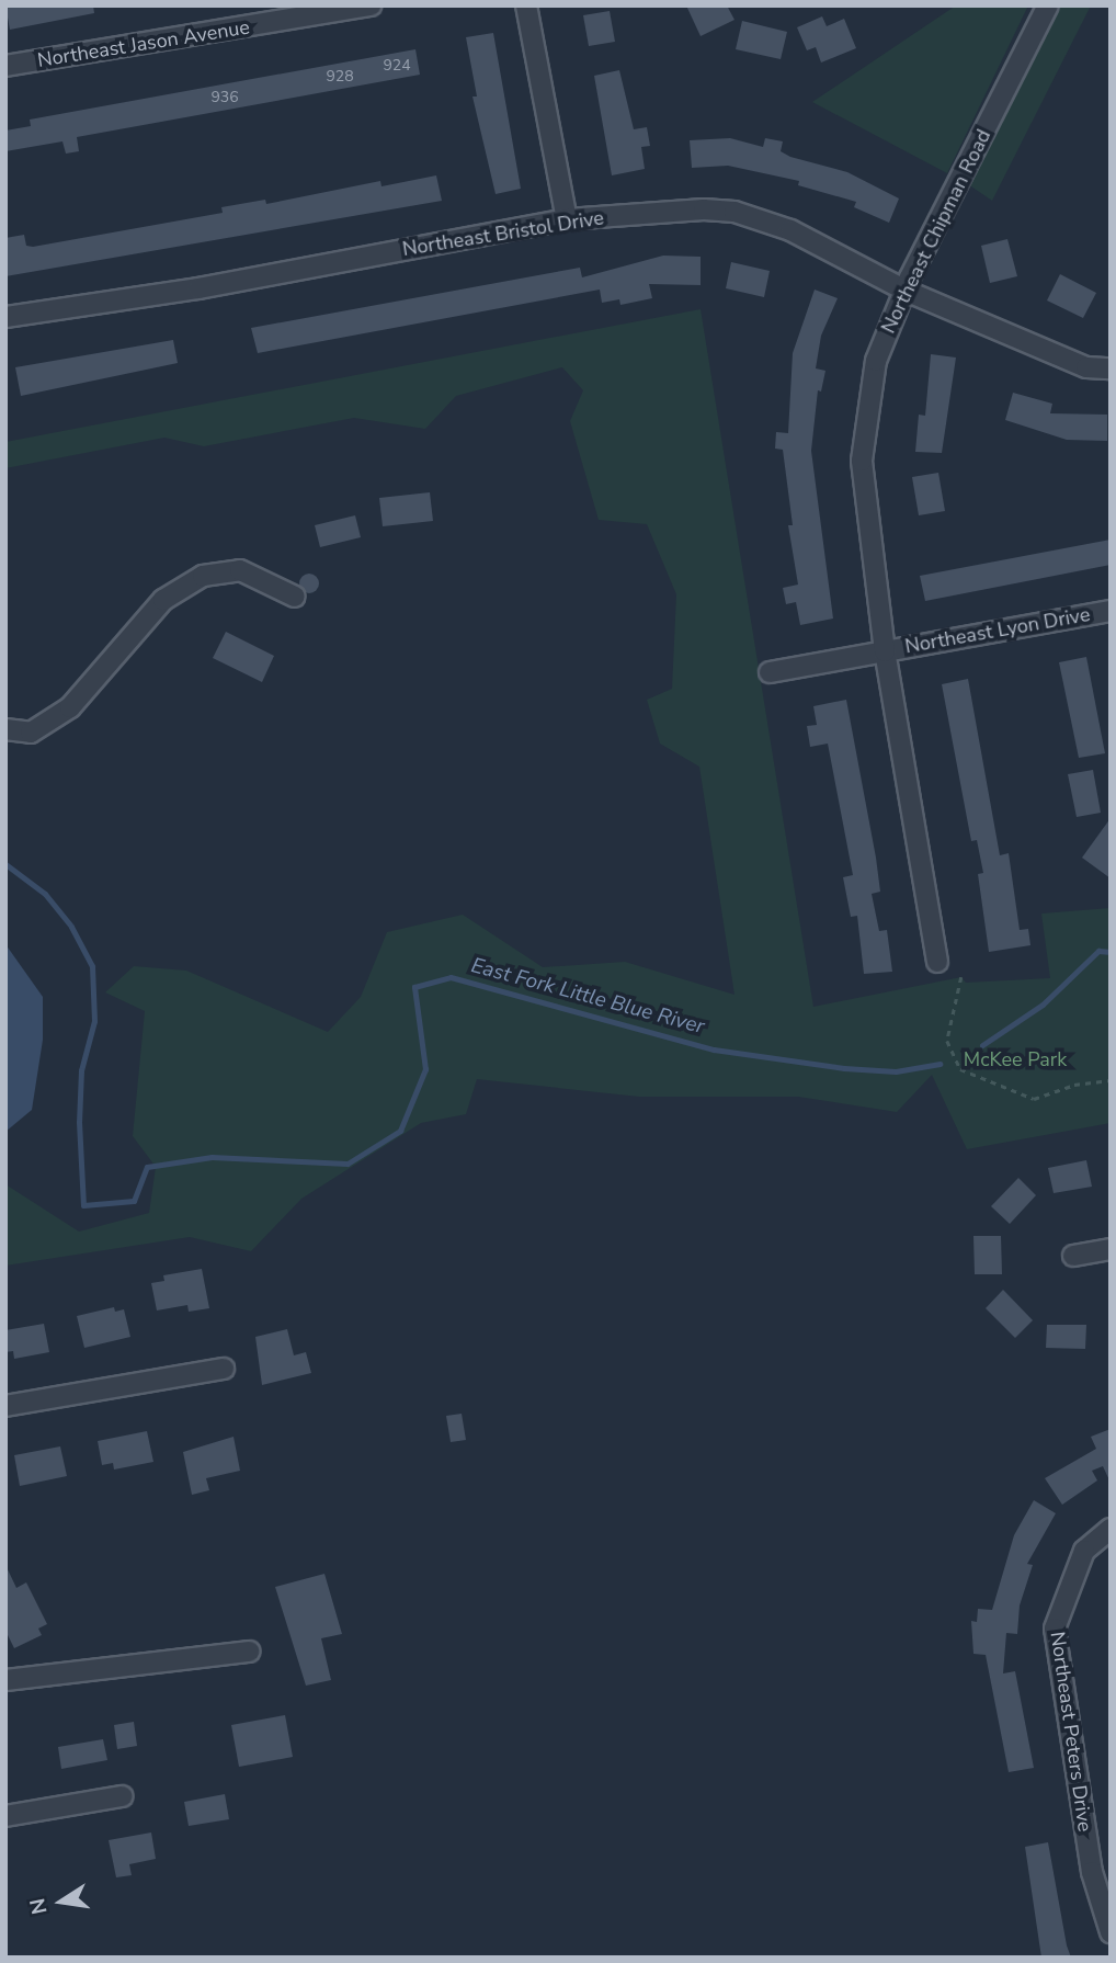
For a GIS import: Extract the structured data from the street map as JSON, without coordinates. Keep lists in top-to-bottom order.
{
  "streets": {
    "street": [
      "Northeast Jason Avenue",
      "Northeast Chipman Road",
      "Northeast Bristol Drive",
      "Northeast Lyon Drive",
      "Northeast Peters Drive"
    ]
  },
  "crossings": [
    ["Northeast Chipman Road", "Northeast Bristol Drive"],
    ["Northeast Chipman Road", "Northeast Lyon Drive"]
  ],
  "water": ["East Fork Little Blue River"],
  "parks": ["McKee Park"],
  "house_numbers": ["924", "928", "936"],
  "north": "left"
}
